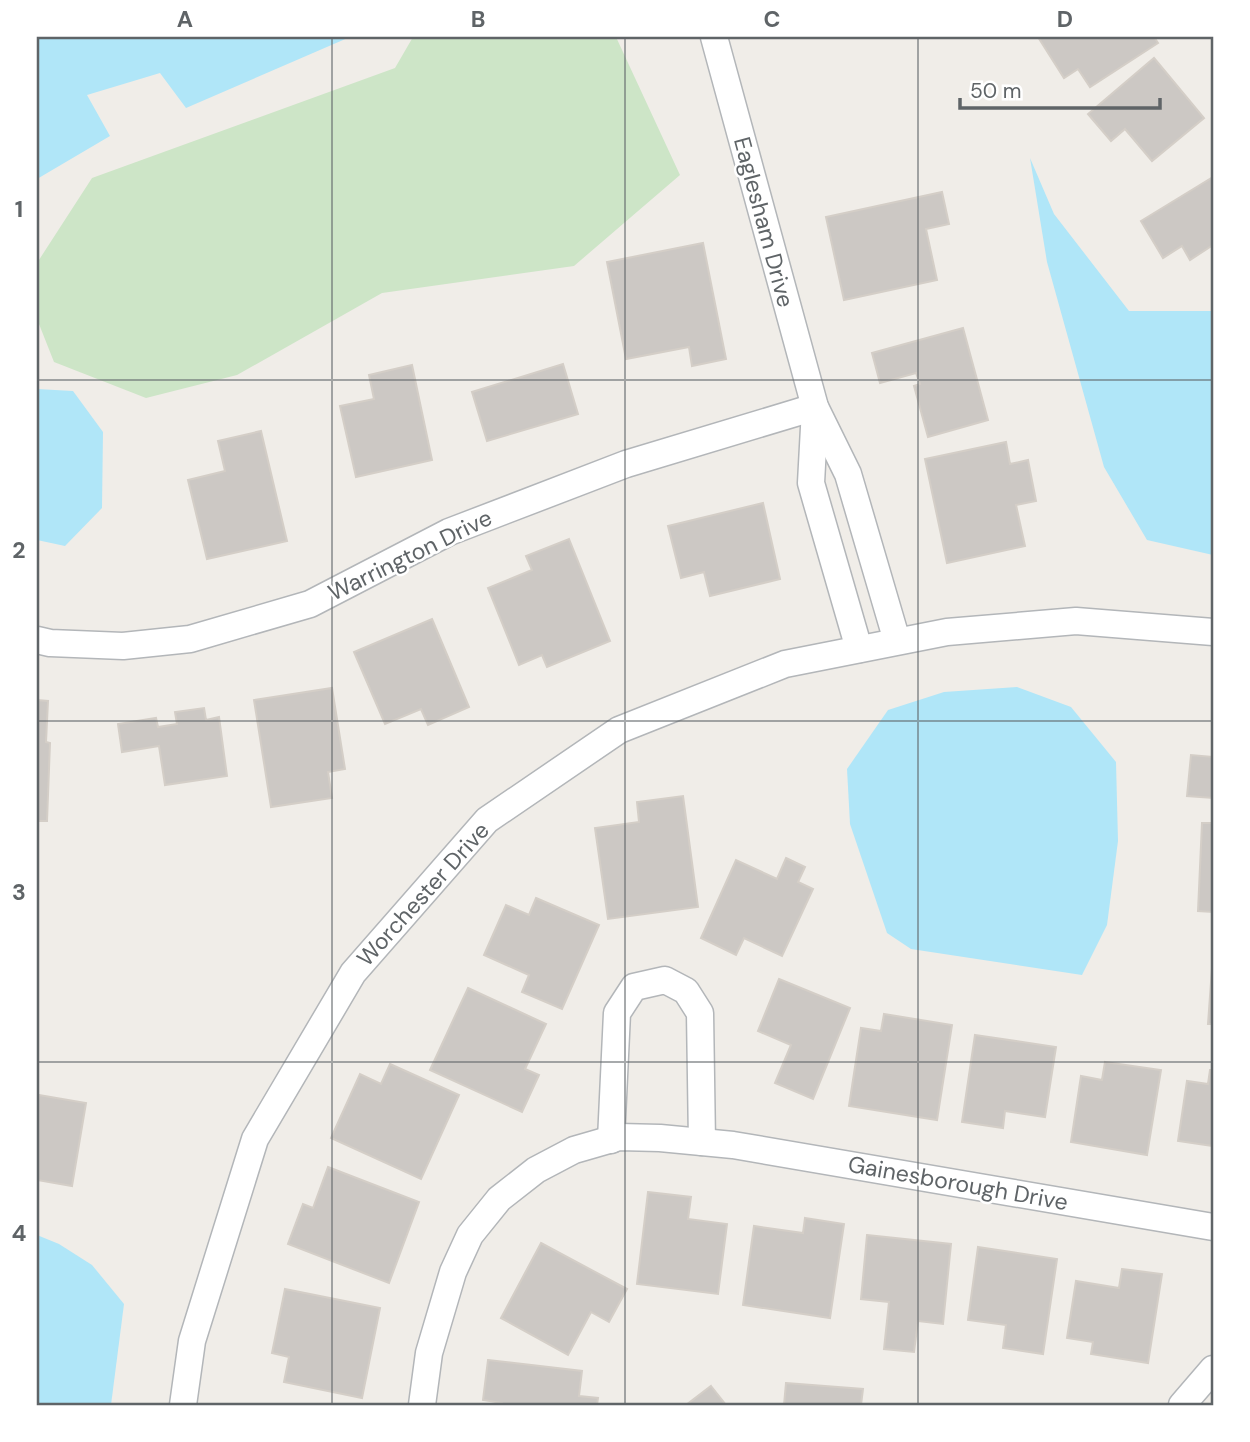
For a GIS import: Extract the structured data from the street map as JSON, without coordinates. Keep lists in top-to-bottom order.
{
  "streets": {
    "street": [
      "Eaglesham Drive",
      "Warrington Drive",
      "Worchester Drive",
      "Gainesborough Drive"
    ]
  },
  "crossings": [
    ["Eaglesham Drive", "Warrington Drive"],
    ["Eaglesham Drive", "Worchester Drive"]
  ],
  "scale_bar": "50 m",
  "grid": {
    "columns": [
      "A",
      "B",
      "C",
      "D"
    ],
    "rows": [
      "1",
      "2",
      "3",
      "4"
    ]
  }
}
